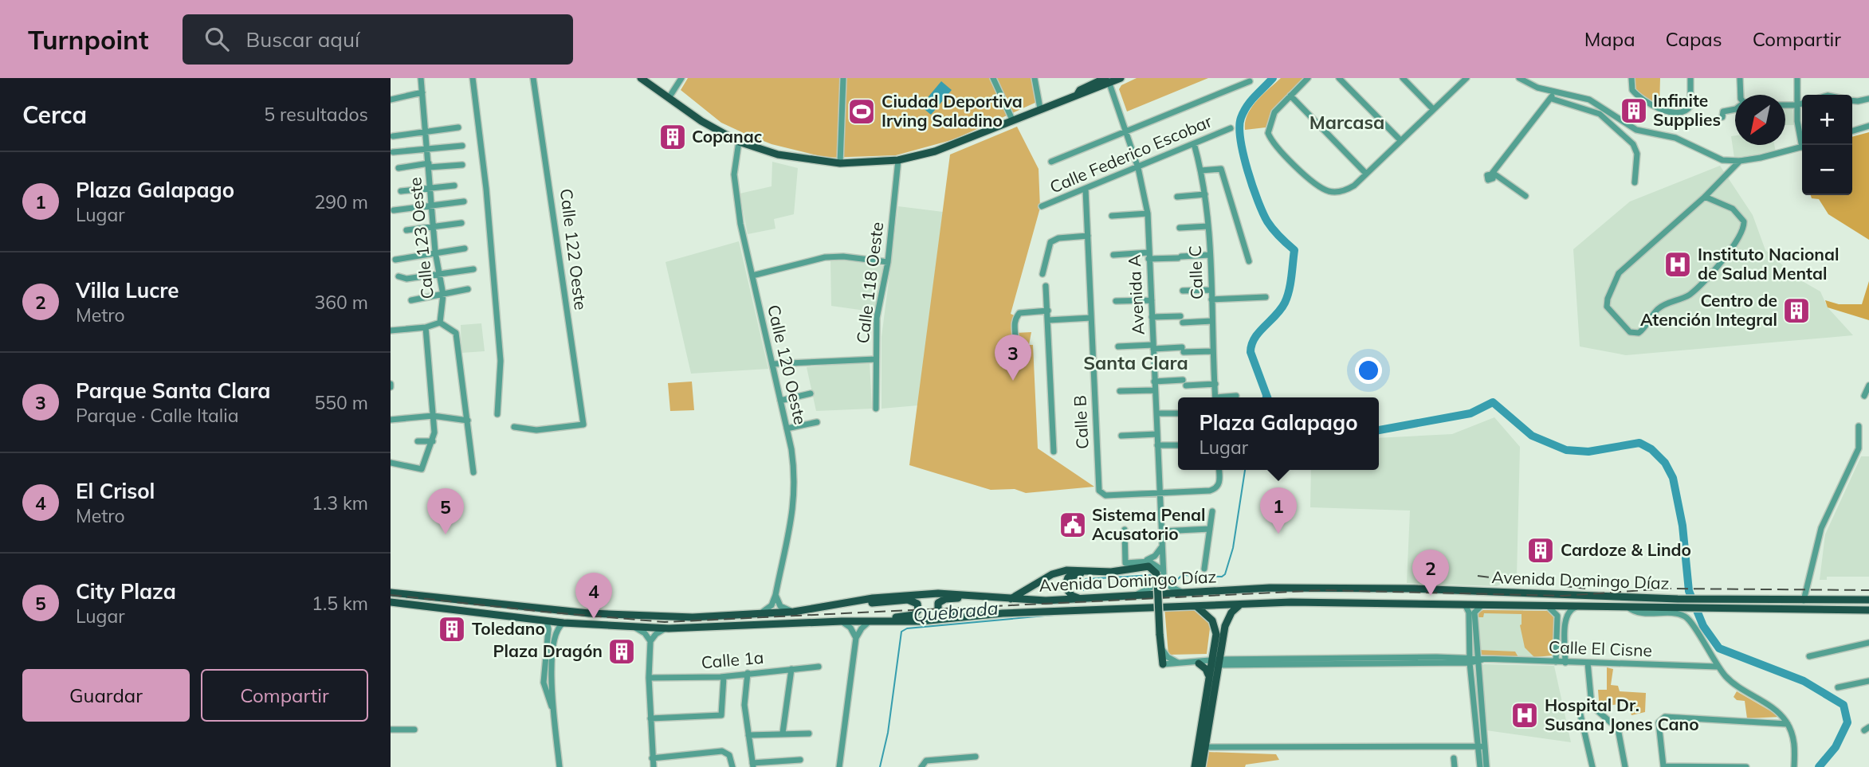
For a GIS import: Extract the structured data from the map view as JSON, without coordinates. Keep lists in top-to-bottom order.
{
  "streets": {
    "main road": ["Avenida Domingo Díaz"],
    "street": [
      "Calle Federico Escobar",
      "Calle 123 Oeste",
      "Calle 122 Oeste",
      "Calle C",
      "Calle 118 Oeste",
      "Avenida A",
      "Calle 120 Oeste",
      "Calle B",
      "Calle El Cisne",
      "Calle 1a"
    ]
  },
  "crossings": [
    ["Calle Federico Escobar", "Calle C"],
    ["Calle Federico Escobar", "Avenida A"],
    ["Calle Federico Escobar", "Calle B"],
    ["Avenida A", "Calle B"]
  ],
  "districts": ["Marcasa", "Santa Clara"],
  "water": ["Quebrada"],
  "places": {
    "building": [
      "Infinite Supplies",
      "Copanac",
      "Centro de Atención Integral",
      "Cardoze & Lindo",
      "Toledano",
      "Plaza Dragón"
    ],
    "sports": ["Ciudad Deportiva Irving Saladino"],
    "hospital": ["Instituto Nacional de Salud Mental", "Hospital Dr. Susana Jones Cano"],
    "public building": ["Sistema Penal Acusatorio"]
  },
  "north": "bottom left",
  "page": {
    "header": "Turnpoint",
    "search": "Buscar aquí",
    "nav": ["Mapa", "Capas", "Compartir"],
    "heading": ["Cerca", "5 resultados"],
    "map_buttons": ["+", "−"],
    "list": [
      {
        "mark": "1",
        "name": "Plaza Galapago",
        "note": "Lugar",
        "value": "290 m"
      },
      {
        "mark": "2",
        "name": "Villa Lucre",
        "note": "Metro",
        "value": "360 m"
      },
      {
        "mark": "3",
        "name": "Parque Santa Clara",
        "note": "Parque · Calle Italia",
        "value": "550 m"
      },
      {
        "mark": "4",
        "name": "El Crisol",
        "note": "Metro",
        "value": "1.3 km"
      },
      {
        "mark": "5",
        "name": "City Plaza",
        "note": "Lugar",
        "value": "1.5 km"
      }
    ],
    "pins": [
      "3",
      "1",
      "5",
      "2",
      "4"
    ],
    "popup": ["Plaza Galapago", "Lugar"],
    "buttons": ["Guardar", "Compartir"]
  }
}
